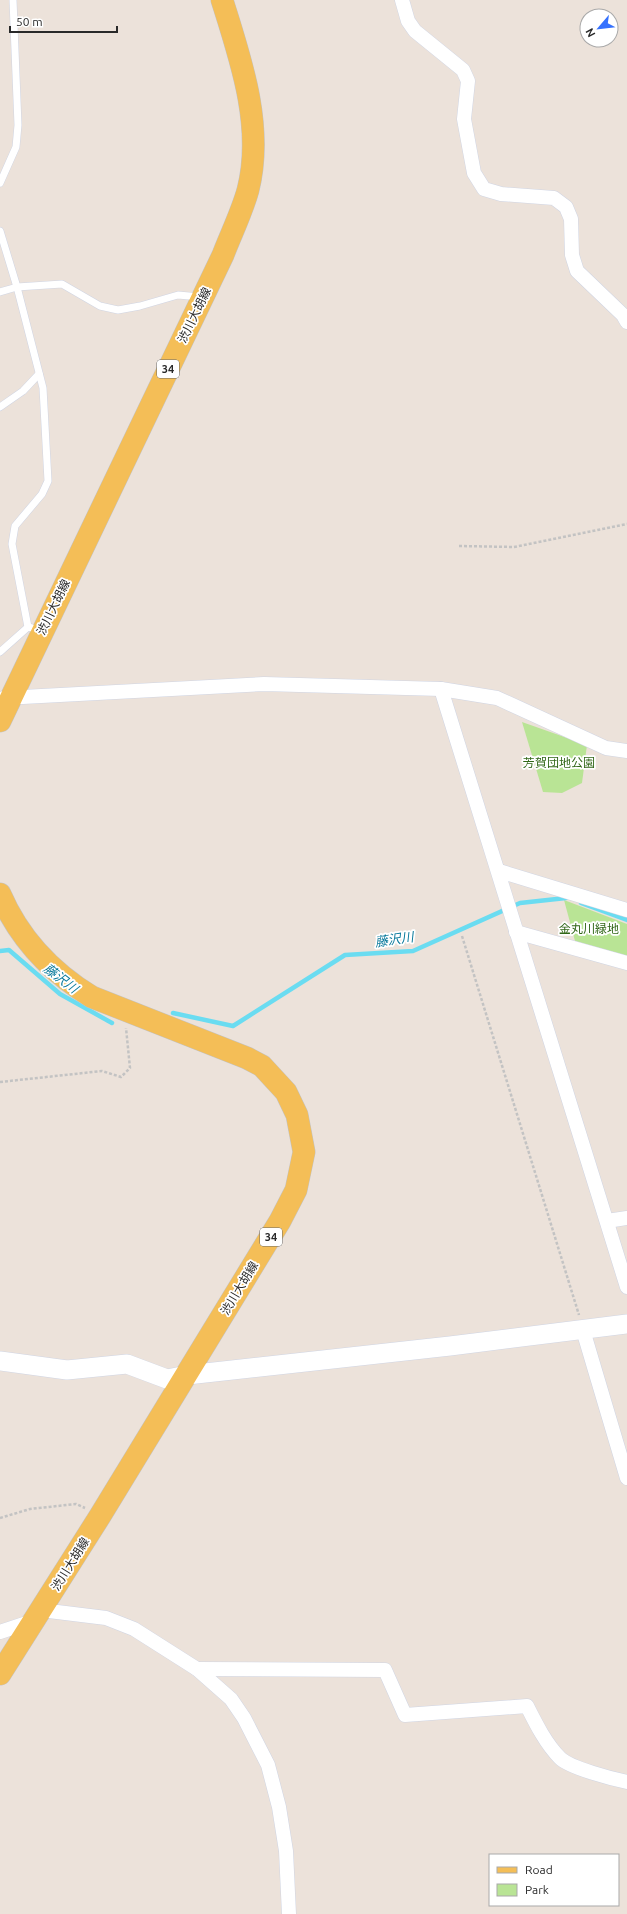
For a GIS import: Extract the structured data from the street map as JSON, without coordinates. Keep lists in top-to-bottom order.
{
  "streets": {
    "main road": ["渋川大胡線", "34"]
  },
  "water": ["藤沢川"],
  "parks": ["芳賀団地公園", "金丸川緑地"],
  "legend": ["Road", "Park"],
  "scale_bar": "50 m",
  "north": "bottom left"
}
